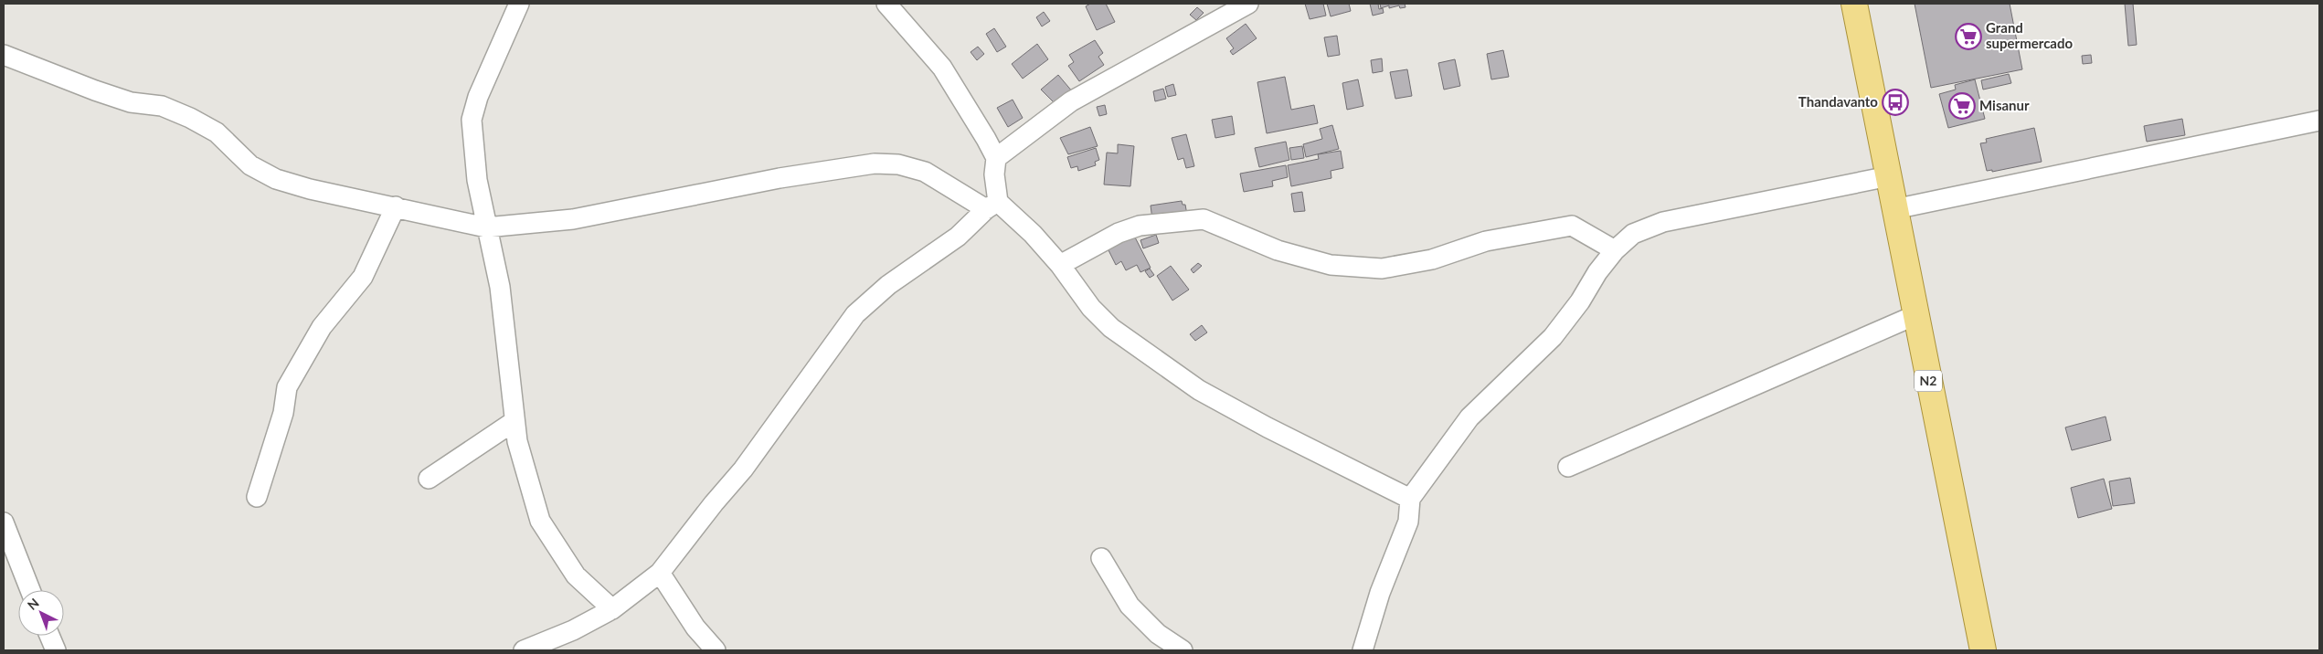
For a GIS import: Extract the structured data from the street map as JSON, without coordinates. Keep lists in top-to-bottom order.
{
  "streets": {
    "main road": ["N2"]
  },
  "places": {
    "supermarket": ["Grand supermercado", "Misanur"],
    "bus stop": ["Thandavanto"]
  },
  "north": "top left"
}
